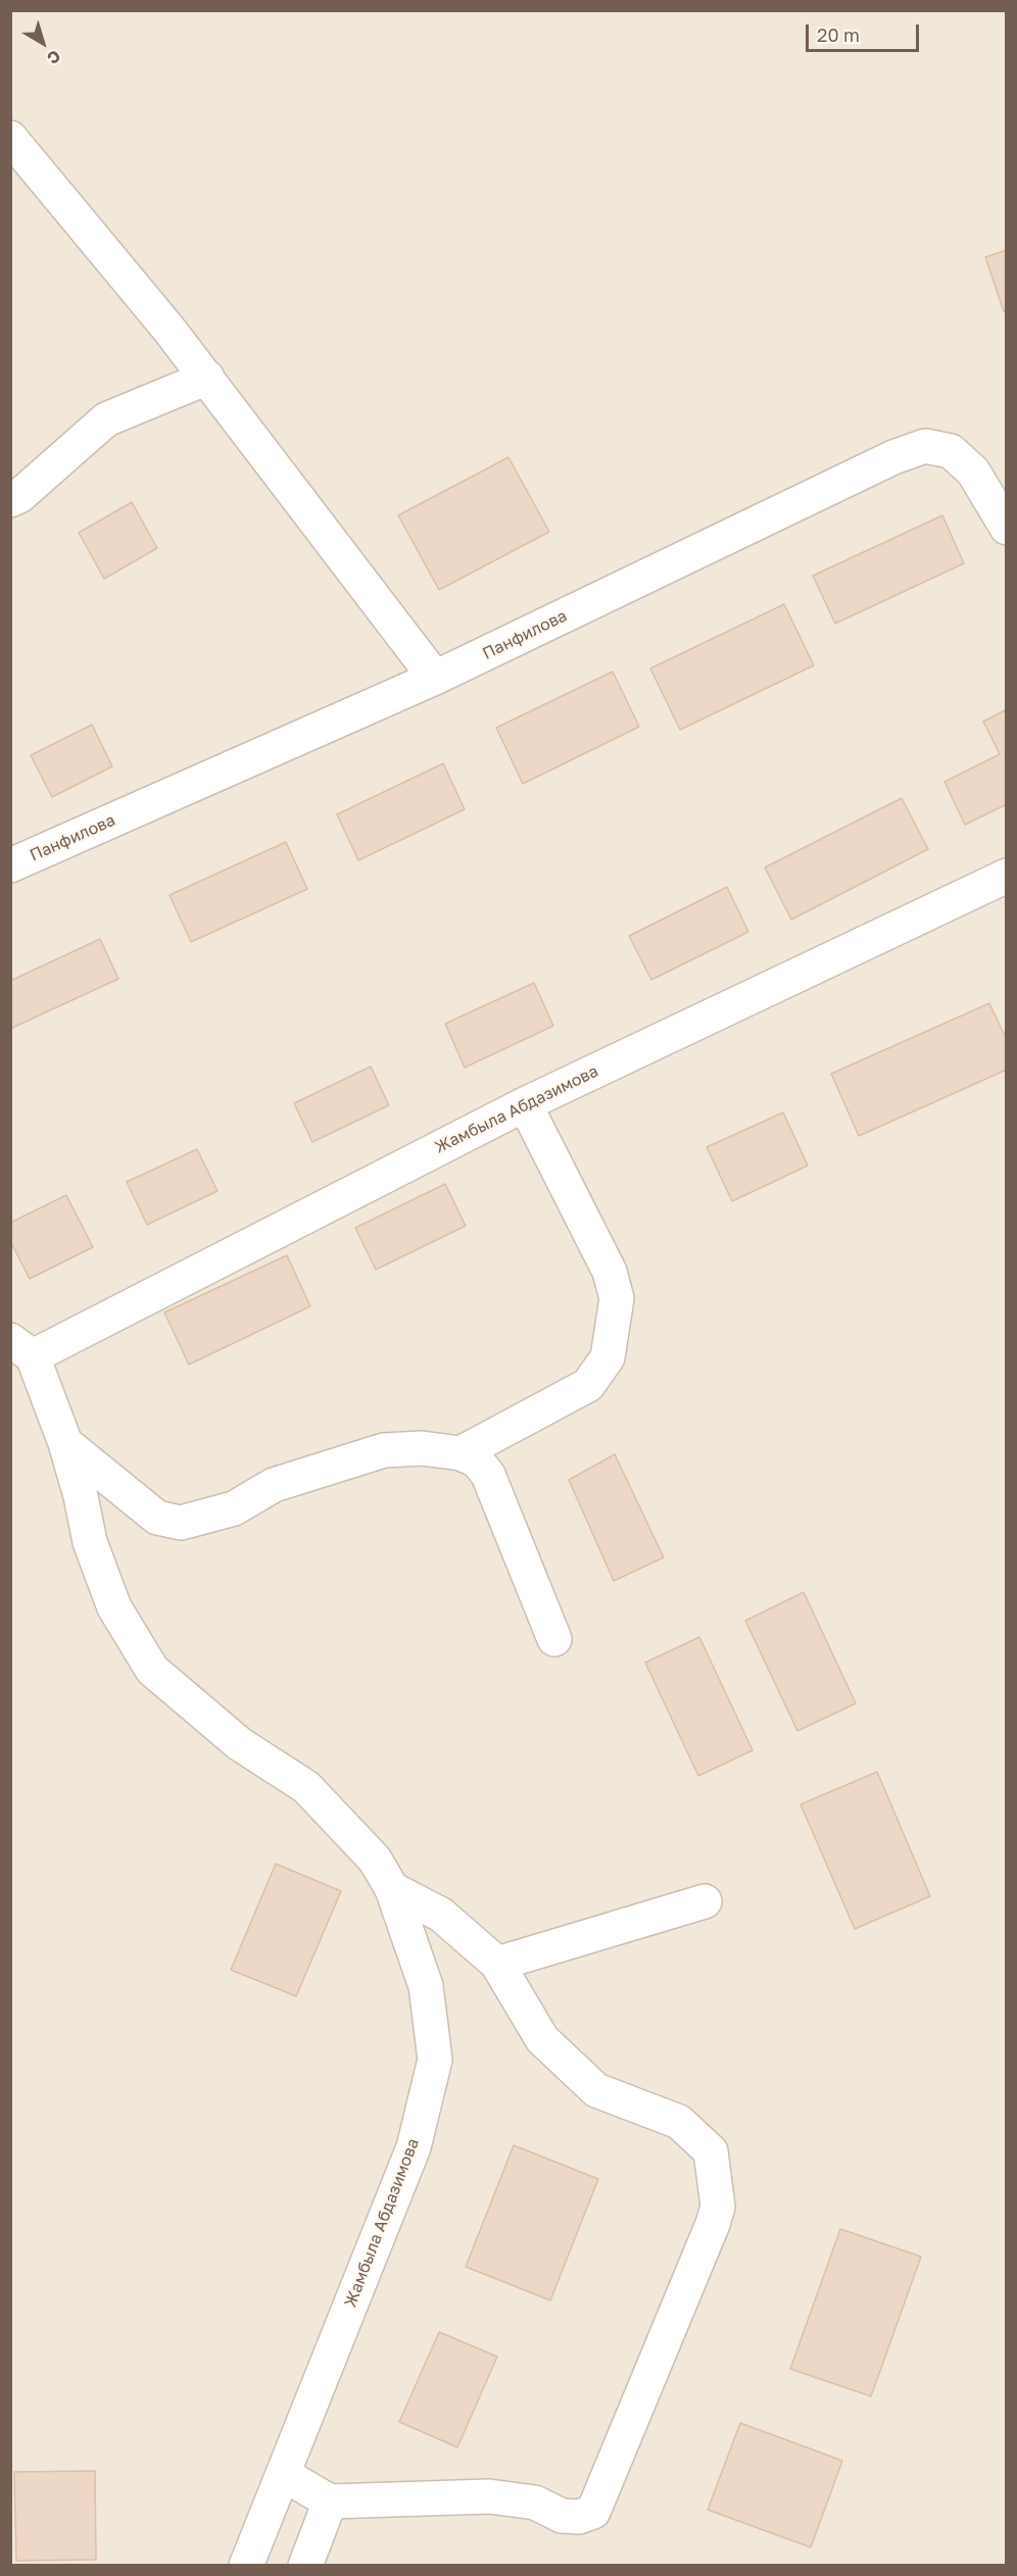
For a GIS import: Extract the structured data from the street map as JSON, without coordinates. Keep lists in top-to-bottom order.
{
  "streets": {
    "street": ["Панфилова", "Жамбыла Абдазимова"]
  },
  "scale_bar": "20 m",
  "north": "bottom right"
}
